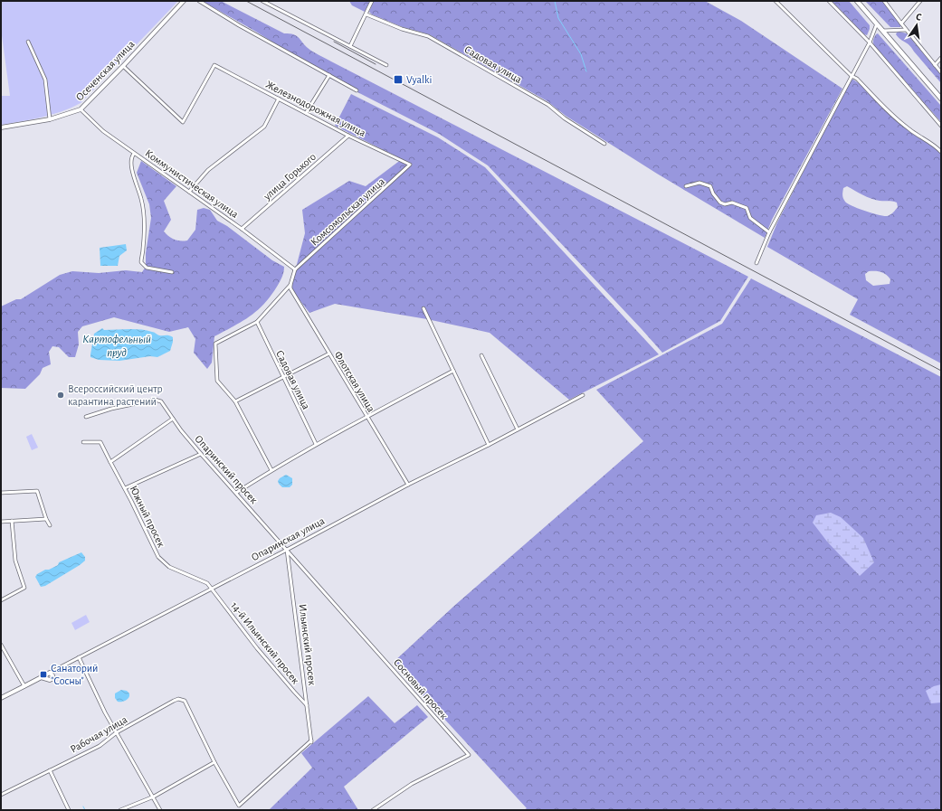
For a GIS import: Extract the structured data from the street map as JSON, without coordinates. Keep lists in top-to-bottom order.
{
  "streets": {
    "street": [
      "Садовая улица",
      "Осеченская улица",
      "Железнодорожная улица",
      "улица Горького",
      "Коммунистическая улица",
      "Комсомольская улица",
      "Флотская улица",
      "Опаринский просек",
      "Южный просек",
      "Опаринская улица",
      "14-й Ильинский просек",
      "Ильинский просек",
      "Сосновый просек",
      "Рабочая улица"
    ]
  },
  "crossings": [
    ["Осеченская улица", "Железнодорожная улица"],
    ["Осеченская улица", "Коммунистическая улица"],
    ["Железнодорожная улица", "улица Горького"],
    ["Железнодорожная улица", "Комсомольская улица"],
    ["улица Горького", "Коммунистическая улица"],
    ["Коммунистическая улица", "Комсомольская улица"],
    ["Флотская улица", "Опаринская улица"],
    ["Опаринский просек", "Опаринская улица"],
    ["Опаринский просек", "Ильинский просек"],
    ["Опаринский просек", "Сосновый просек"],
    ["Южный просек", "Опаринская улица"],
    ["Южный просек", "14-й Ильинский просек"],
    ["Опаринская улица", "14-й Ильинский просек"],
    ["Опаринская улица", "Ильинский просек"],
    ["Опаринская улица", "Сосновый просек"],
    ["14-й Ильинский просек", "Ильинский просек"],
    ["Ильинский просек", "Сосновый просек"],
    ["Ильинский просек", "Рабочая улица"]
  ],
  "water": ["Картофельный пруд"],
  "places": {
    "transit": ["Vyalki", "Санаторий \"Сосны\""],
    "other": ["Всероссийский центр карантина растений"]
  },
  "north": "top"
}
